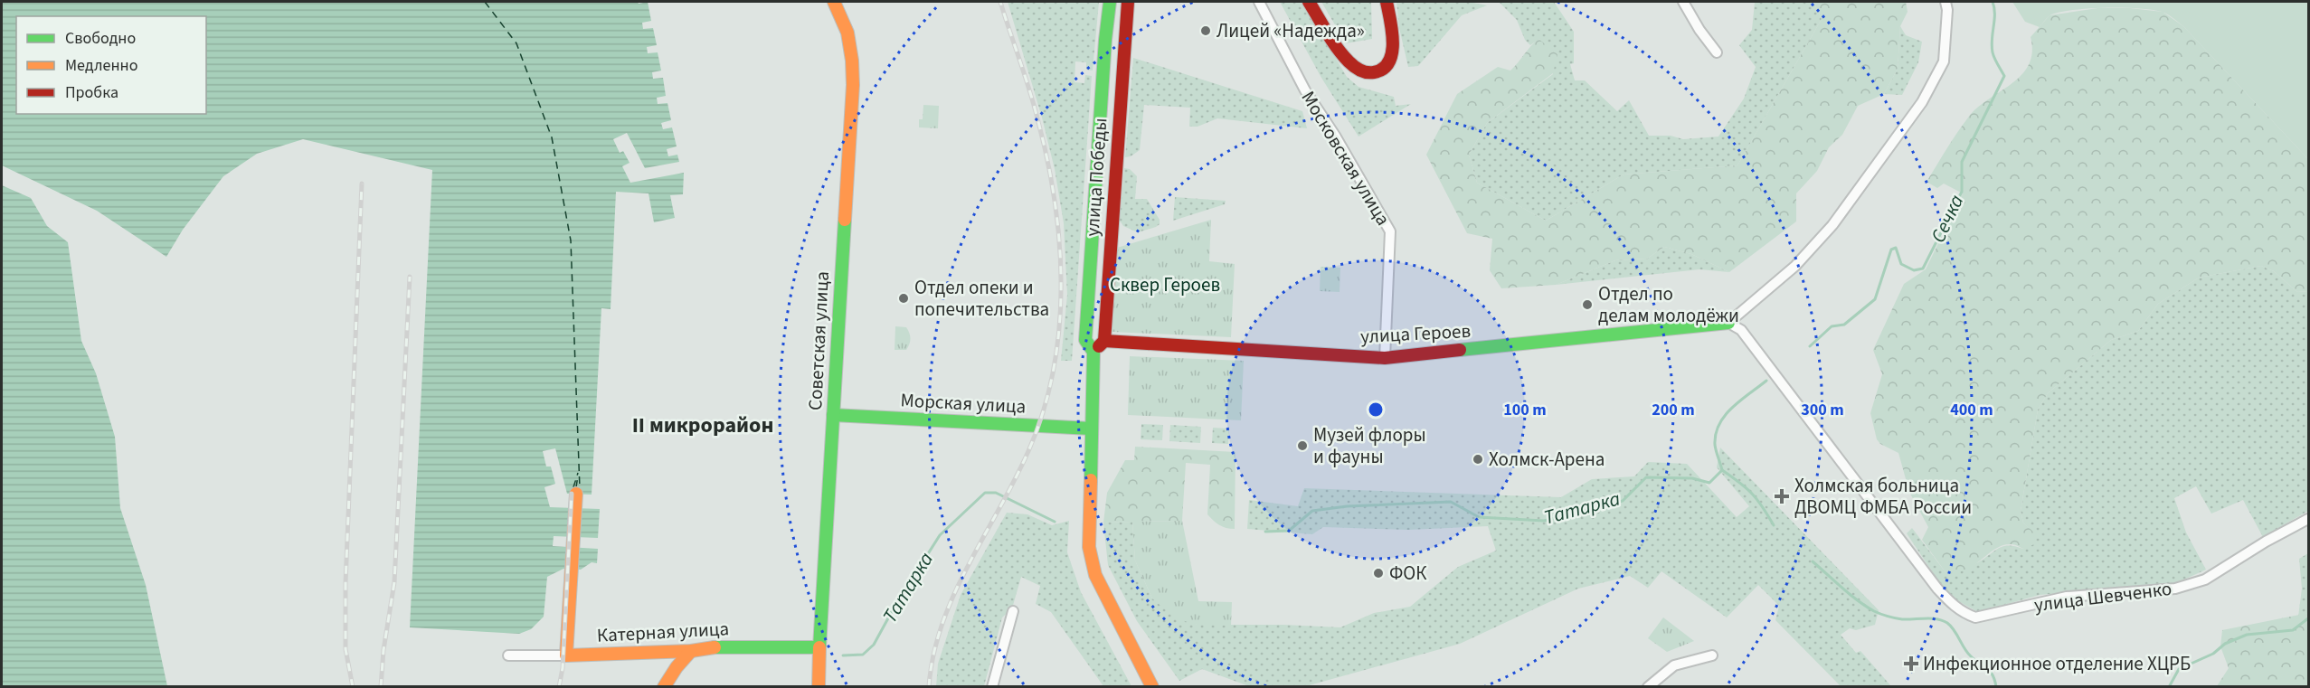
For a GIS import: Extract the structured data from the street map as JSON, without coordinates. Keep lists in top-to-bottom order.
{
  "streets": {
    "main road": [
      "улица Победы",
      "улица Героев",
      "Советская улица",
      "Морская улица",
      "Катерная улица"
    ],
    "street": ["Московская улица", "улица Шевченко"]
  },
  "crossings": [
    ["Московская улица", "улица Героев"],
    ["улица Победы", "улица Героев"],
    ["улица Победы", "Морская улица"],
    ["улица Героев", "улица Шевченко"],
    ["Советская улица", "Морская улица"],
    ["Советская улица", "Катерная улица"]
  ],
  "districts": ["II микрорайон"],
  "water": ["Сечка", "Татарка"],
  "parks": ["Сквер Героев"],
  "places": {
    "other": [
      "Лицей «Надежда»",
      "Отдел опеки и попечительства",
      "Отдел по делам молодёжи",
      "Музей флоры и фауны",
      "Холмск-Арена",
      "ФОК"
    ],
    "health": ["Холмская больница ДВОМЦ ФМБА России", "Инфекционное отделение ХЦРБ"]
  },
  "legend": ["Свободно", "Медленно", "Пробка"],
  "rings": [
    "100 m",
    "200 m",
    "300 m",
    "400 m"
  ]
}
